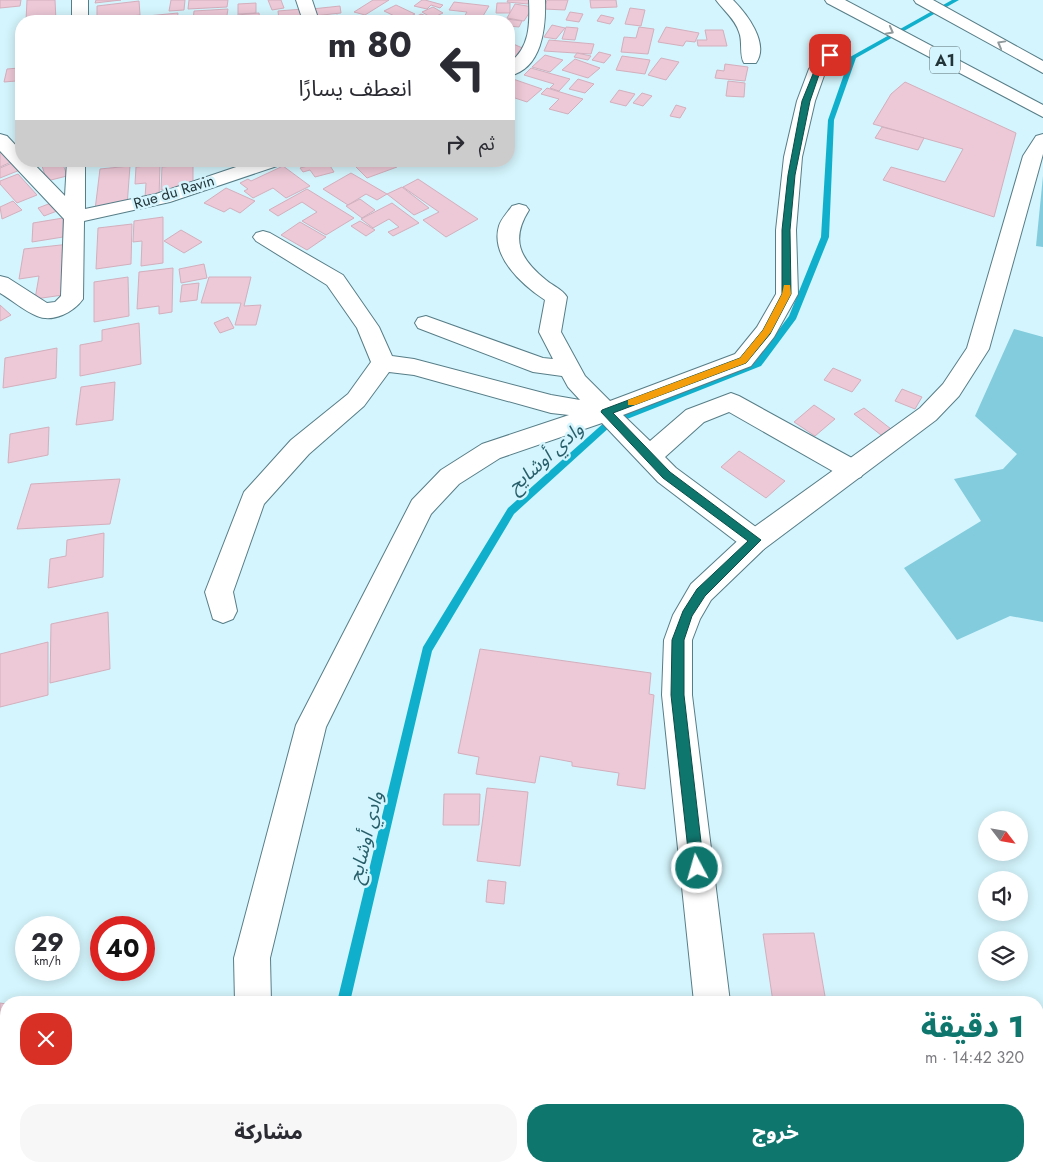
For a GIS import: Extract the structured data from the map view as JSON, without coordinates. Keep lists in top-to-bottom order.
{
  "streets": {
    "main road": ["A1", "Rue du Ravin"]
  },
  "water": ["وادي أوشايح"],
  "north": "bottom right",
  "page": {
    "turn": ["80 m", "انعطف يسارًا"],
    "then": "ثم",
    "speed": "29 km/h",
    "limit": "40",
    "heading": ["1 دقيقة", "320 m · 14:42"],
    "buttons": ["خروج", "مشاركة"]
  }
}
